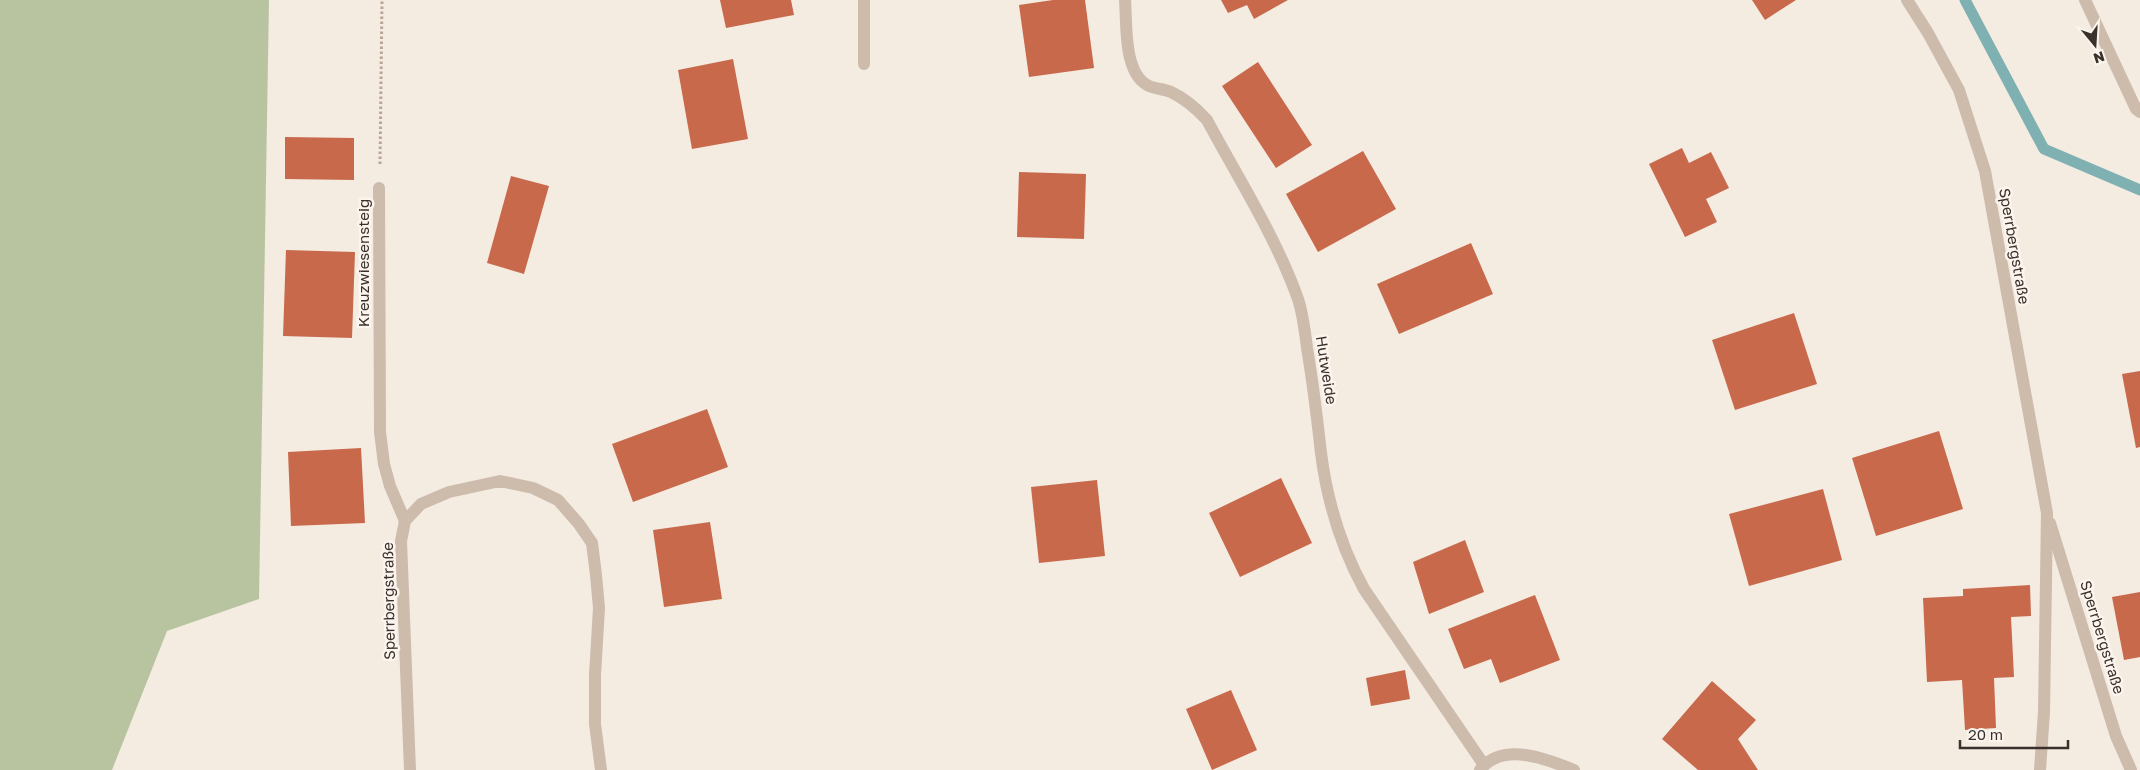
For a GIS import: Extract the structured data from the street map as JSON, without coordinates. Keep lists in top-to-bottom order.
{
  "streets": {
    "street": ["Sperrbergstraße", "Kreuzwiesensteig", "Hutweide"]
  },
  "crossings": [
    ["Sperrbergstraße", "Kreuzwiesensteig"]
  ],
  "scale_bar": "20 m",
  "north": "bottom"
}
